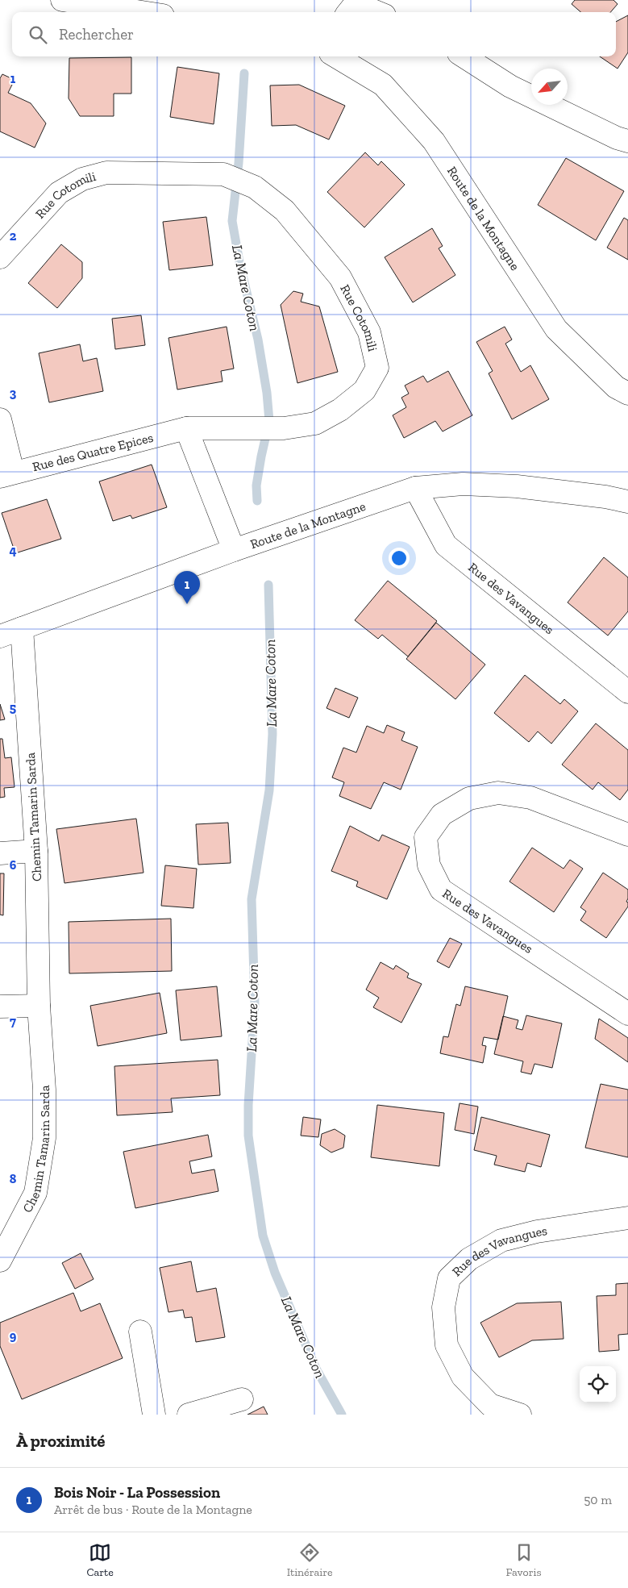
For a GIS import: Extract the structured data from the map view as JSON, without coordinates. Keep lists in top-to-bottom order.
{
  "streets": {
    "street": [
      "Rue Cotomili",
      "Route de la Montagne",
      "Rue des Quatre Epices",
      "Rue des Vavangues",
      "Chemin Tamarin Sarda"
    ]
  },
  "crossings": [
    ["Rue Cotomili", "Rue des Quatre Epices"],
    ["Route de la Montagne", "Rue des Vavangues"],
    ["Route de la Montagne", "Chemin Tamarin Sarda"]
  ],
  "water": ["La Mare Coton"],
  "north": "bottom left",
  "page": {
    "search": "Rechercher",
    "pins": "1",
    "heading": "À proximité",
    "list": [
      {
        "mark": "1",
        "name": "Bois Noir - La Possession",
        "note": "Arrêt de bus · Route de la Montagne",
        "value": "50 m"
      }
    ],
    "nav": ["Carte", "Itinéraire", "Favoris"]
  },
  "grid": {
    "rows": [
      "1",
      "2",
      "3",
      "4",
      "5",
      "6",
      "7",
      "8",
      "9"
    ]
  }
}
